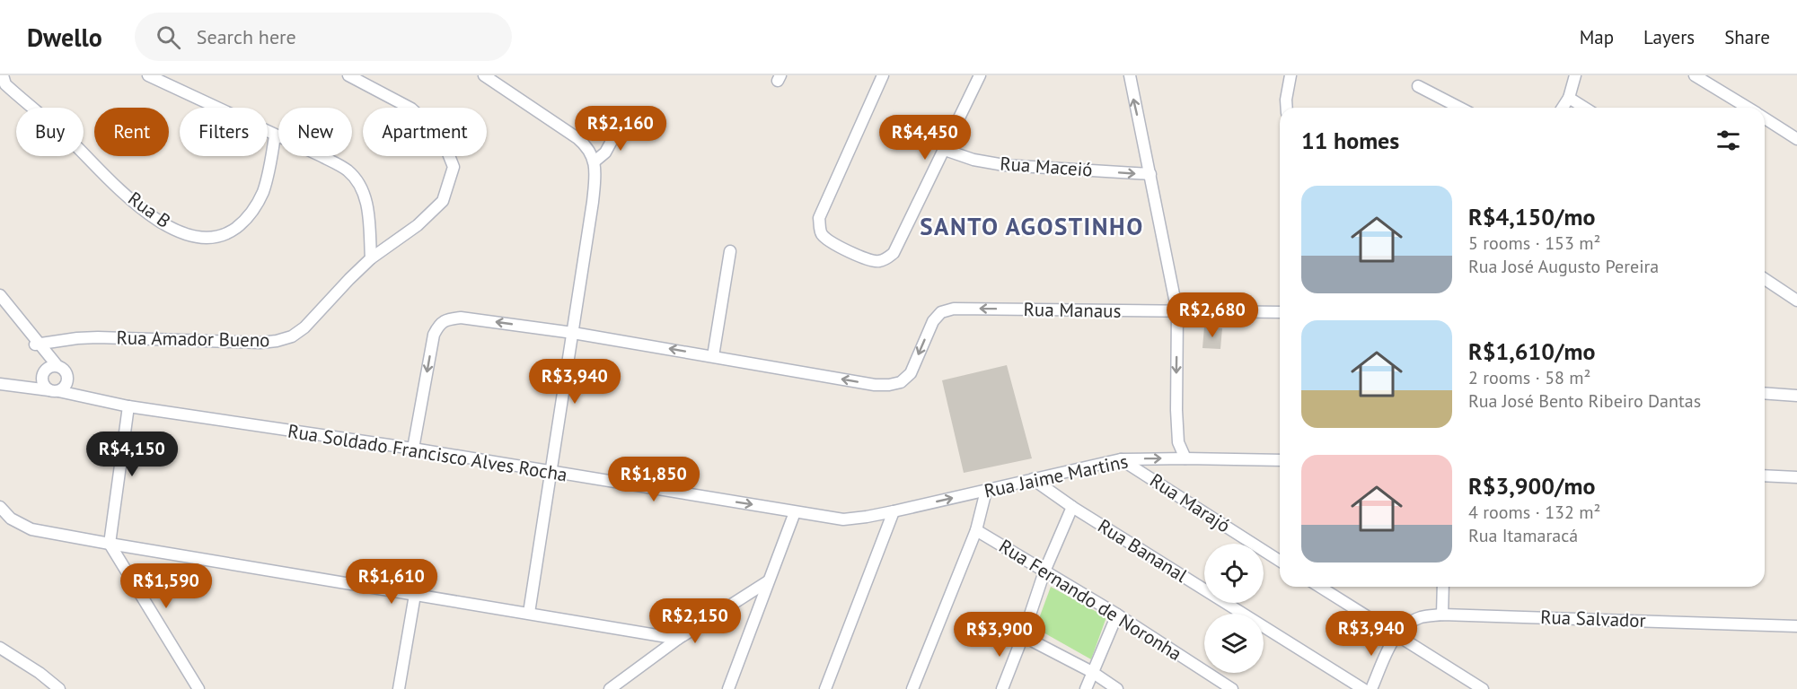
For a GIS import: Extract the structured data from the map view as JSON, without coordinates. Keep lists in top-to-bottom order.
{
  "streets": {
    "street": [
      "Rua Maceió",
      "Rua B",
      "Rua Manaus",
      "Rua Amador Bueno",
      "Rua Soldado Francisco Alves Rocha",
      "Rua Jaime Martins",
      "Rua Marajó",
      "Rua Bananal",
      "Rua Fernando de Noronha",
      "Rua Salvador"
    ]
  },
  "crossings": [
    ["Rua Soldado Francisco Alves Rocha", "Rua Jaime Martins"],
    ["Rua Jaime Martins", "Rua Marajó"],
    ["Rua Jaime Martins", "Rua Bananal"]
  ],
  "one_way": ["Rua Maceió", "Rua Manaus", "Rua Jaime Martins"],
  "districts": ["SANTO AGOSTINHO"],
  "page": {
    "header": "Dwello",
    "search": "Search here",
    "nav": ["Map", "Layers", "Share"],
    "price": [
      "R$2,160",
      "R$4,450",
      "R$2,680",
      "R$3,940",
      "R$4,150",
      "R$1,850",
      "R$1,610",
      "R$1,590",
      "R$2,150",
      "R$3,940",
      "R$3,900"
    ],
    "chip": [
      "Buy",
      "Rent",
      "Filters",
      "New",
      "Apartment"
    ],
    "heading": "11 homes",
    "list": [
      {
        "name": "R$4,150/mo",
        "note": "5 rooms · 153 m² · Rua José Augusto Pereira"
      },
      {
        "name": "R$1,610/mo",
        "note": "2 rooms · 58 m² · Rua José Bento Ribeiro Dantas"
      },
      {
        "name": "R$3,900/mo",
        "note": "4 rooms · 132 m² · Rua Itamaracá"
      }
    ]
  }
}
